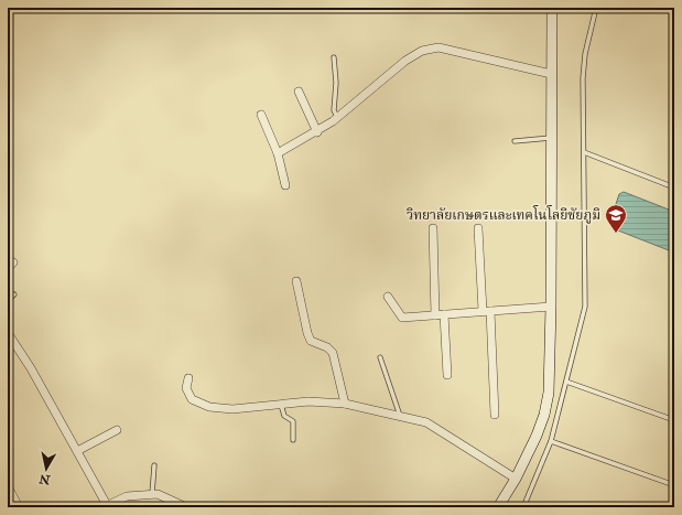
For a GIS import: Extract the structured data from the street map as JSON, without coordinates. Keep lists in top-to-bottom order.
{
  "places": {
    "school or university": ["วิทยาลัยเกษตรและเทคโนโลยีชัยภูมิ"]
  },
  "north": "bottom"
}
